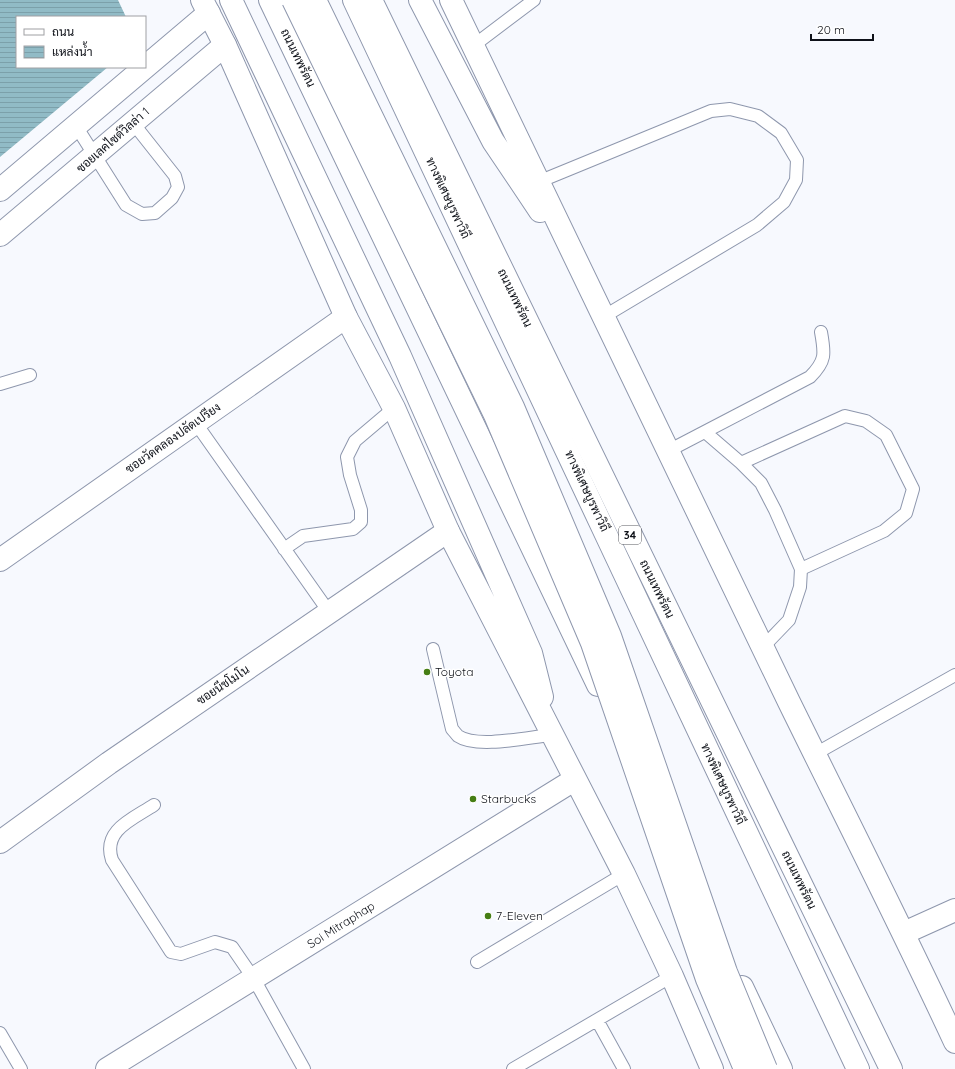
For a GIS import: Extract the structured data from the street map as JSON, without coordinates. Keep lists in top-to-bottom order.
{
  "streets": {
    "main road": [
      "ถนนเทพรัตน",
      "ซอยเลคไซด์วิลล่า 1",
      "ทางพิเศษบูรพาวิถี",
      "ซอยวัดคลองปลัดเปรียง",
      "34",
      "ซอยนีชโมโน",
      "Soi Mitraphap"
    ]
  },
  "places": ["Toyota", "Starbucks", "7-Eleven"],
  "legend": ["ถนน", "แหล่งน้ำ"],
  "scale_bar": "20 m"
}
